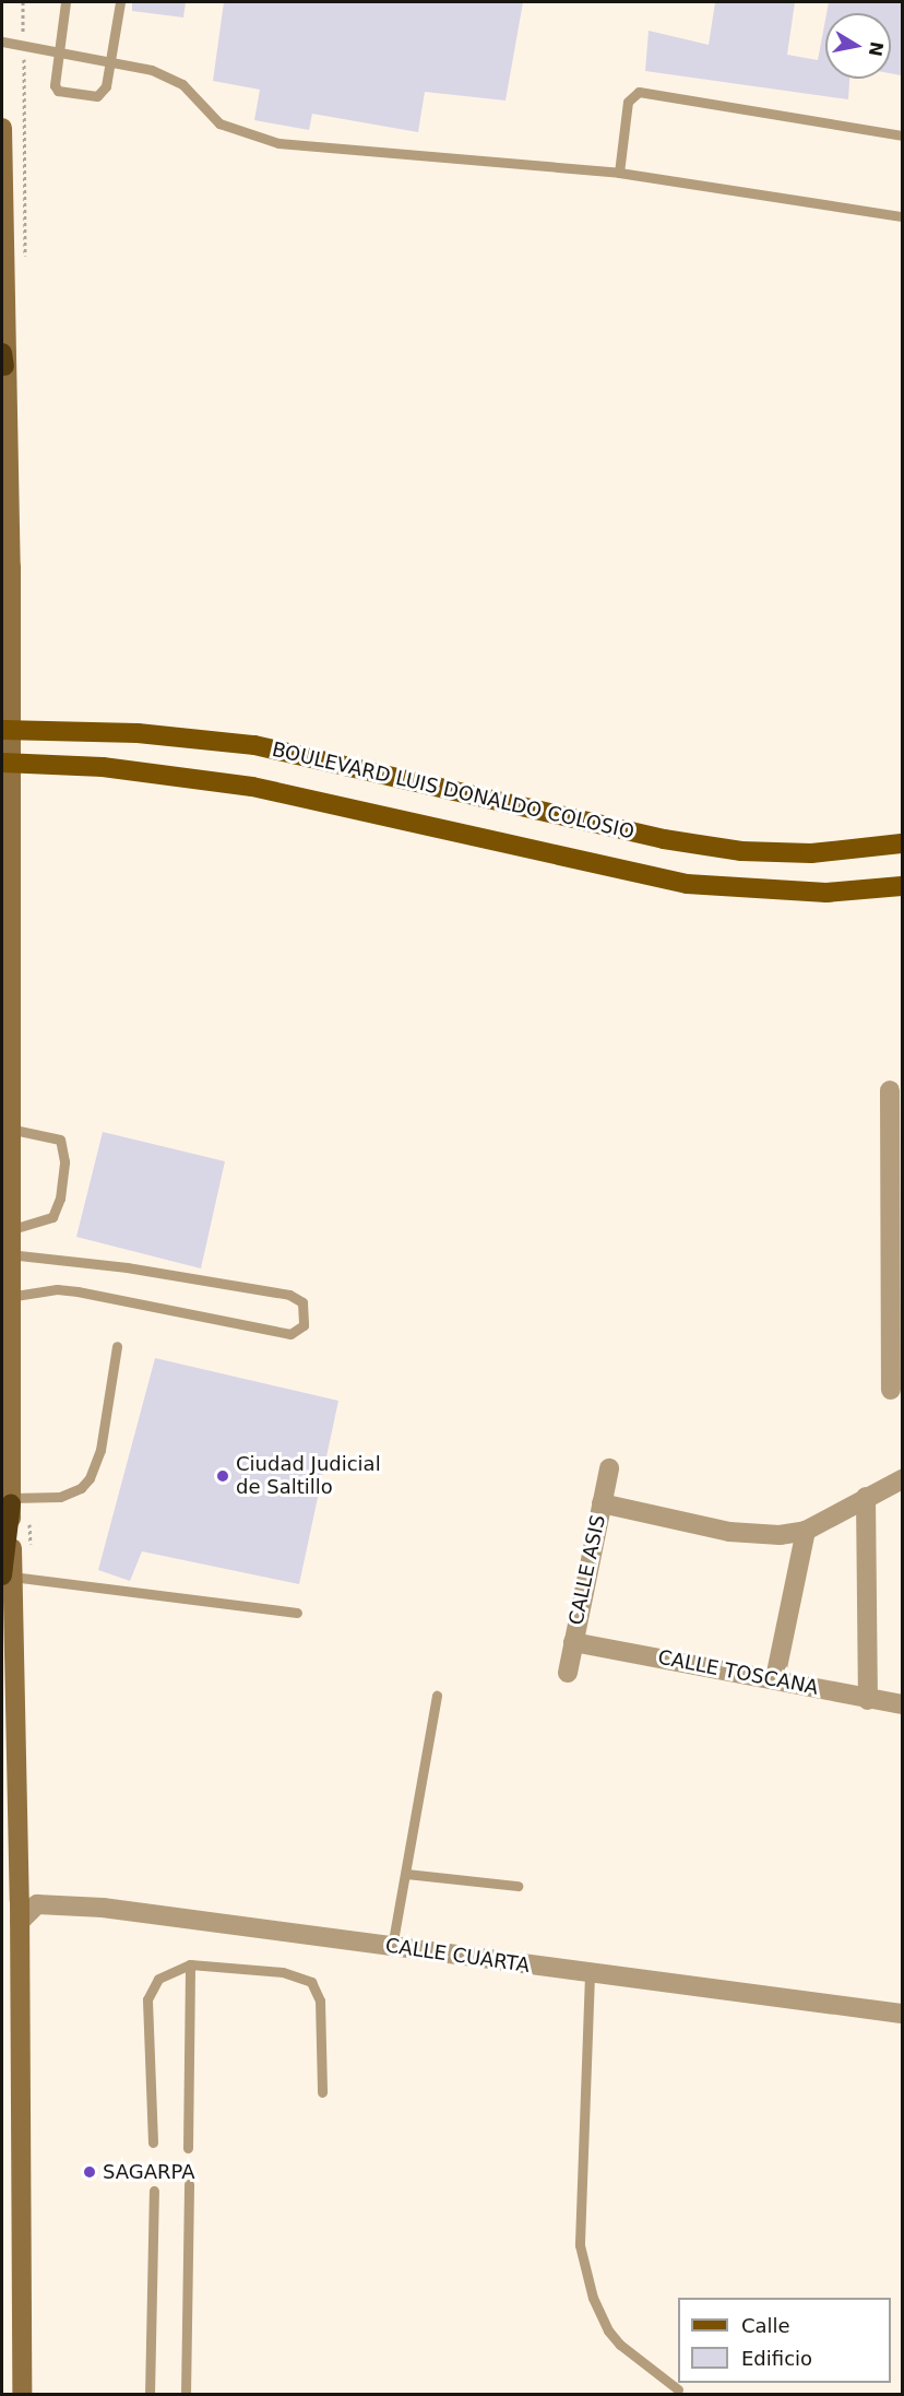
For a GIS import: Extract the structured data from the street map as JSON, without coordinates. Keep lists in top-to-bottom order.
{
  "streets": {
    "main road": ["BOULEVARD LUIS DONALDO COLOSIO"],
    "street": ["CALLE ASIS", "CALLE TOSCANA", "CALLE CUARTA"]
  },
  "crossings": [
    ["CALLE ASIS", "CALLE TOSCANA"]
  ],
  "places": ["Ciudad Judicial de Saltillo", "SAGARPA"],
  "legend": ["Calle", "Edificio"],
  "north": "right"
}
